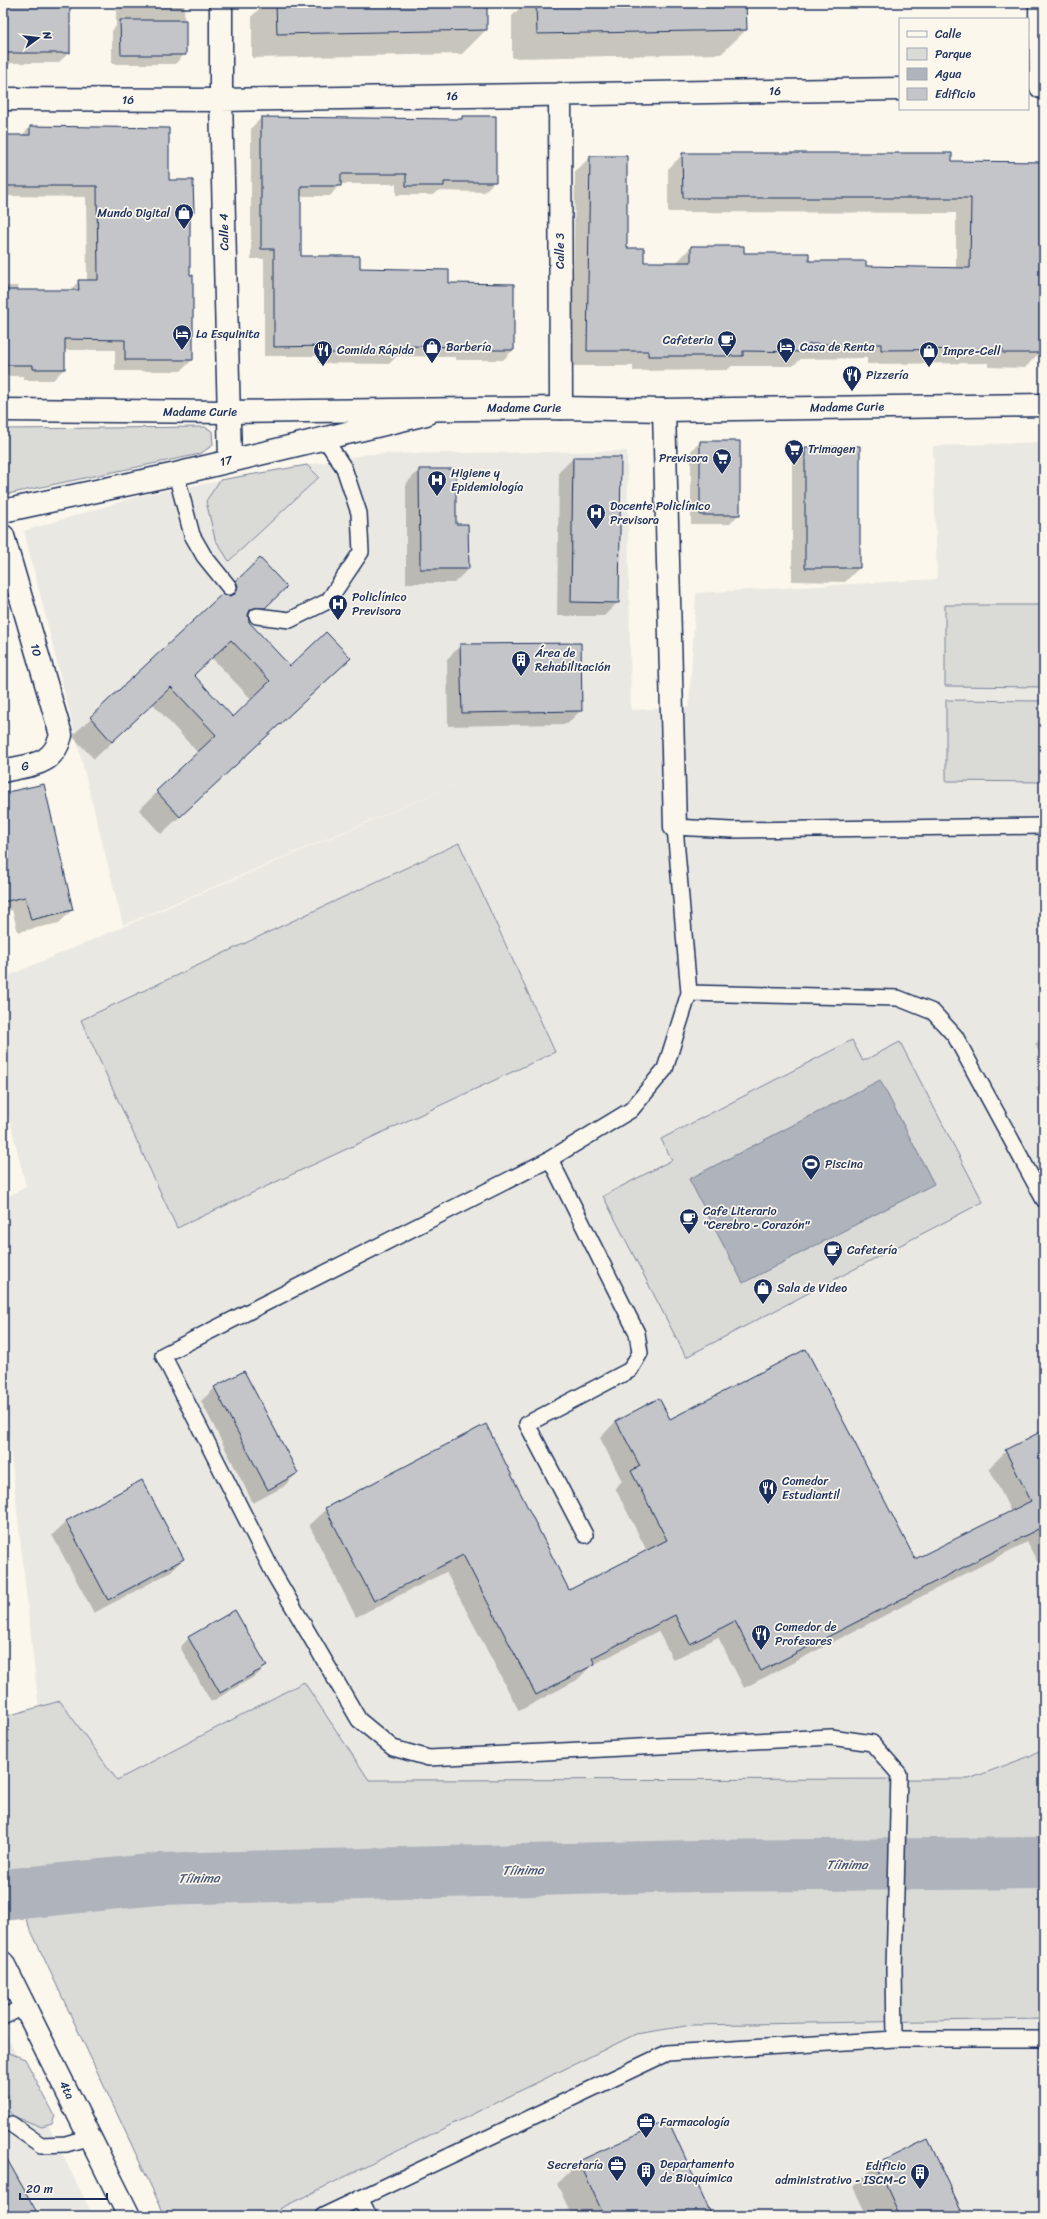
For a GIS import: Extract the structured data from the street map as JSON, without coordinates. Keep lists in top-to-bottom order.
{
  "streets": {
    "street": [
      "16",
      "Calle 4",
      "Calle 3",
      "Madame Curie",
      "17",
      "10",
      "G",
      "4ta"
    ]
  },
  "crossings": [
    ["16", "Calle 4"],
    ["16", "Calle 3"],
    ["Calle 4", "Madame Curie"],
    ["Calle 4", "17"],
    ["Calle 3", "Madame Curie"],
    ["Madame Curie", "17"],
    ["10", "G"]
  ],
  "water": ["Tíinima"],
  "places": {
    "shop": [
      "Mundo Digital",
      "Barbería",
      "Impre-Cell",
      "Sala de Video"
    ],
    "hotel": ["La Esquinita", "Casa de Renta"],
    "cafe": ["Cafeteria", "Cafe Literario \"Cerebro - Corazón\"", "Cafetería"],
    "restaurant": [
      "Comida Rápida",
      "Pizzería",
      "Comedor Estudiantil",
      "Comedor de Profesores"
    ],
    "supermarket": ["Trimagen", "Previsora"],
    "hospital": ["Higiene y Epidemiología", "Docente Policlínico Previsora", "Policlínico Previsora"],
    "building": ["Área de Rehabilitación", "Departamento de Bioquímica", "Edificio administrativo - ISCM-C"],
    "sports": ["Piscina"],
    "office": ["Farmacología", "Secretaría"]
  },
  "legend": [
    "Calle",
    "Parque",
    "Agua",
    "Edificio"
  ],
  "scale_bar": "20 m",
  "north": "right"
}
